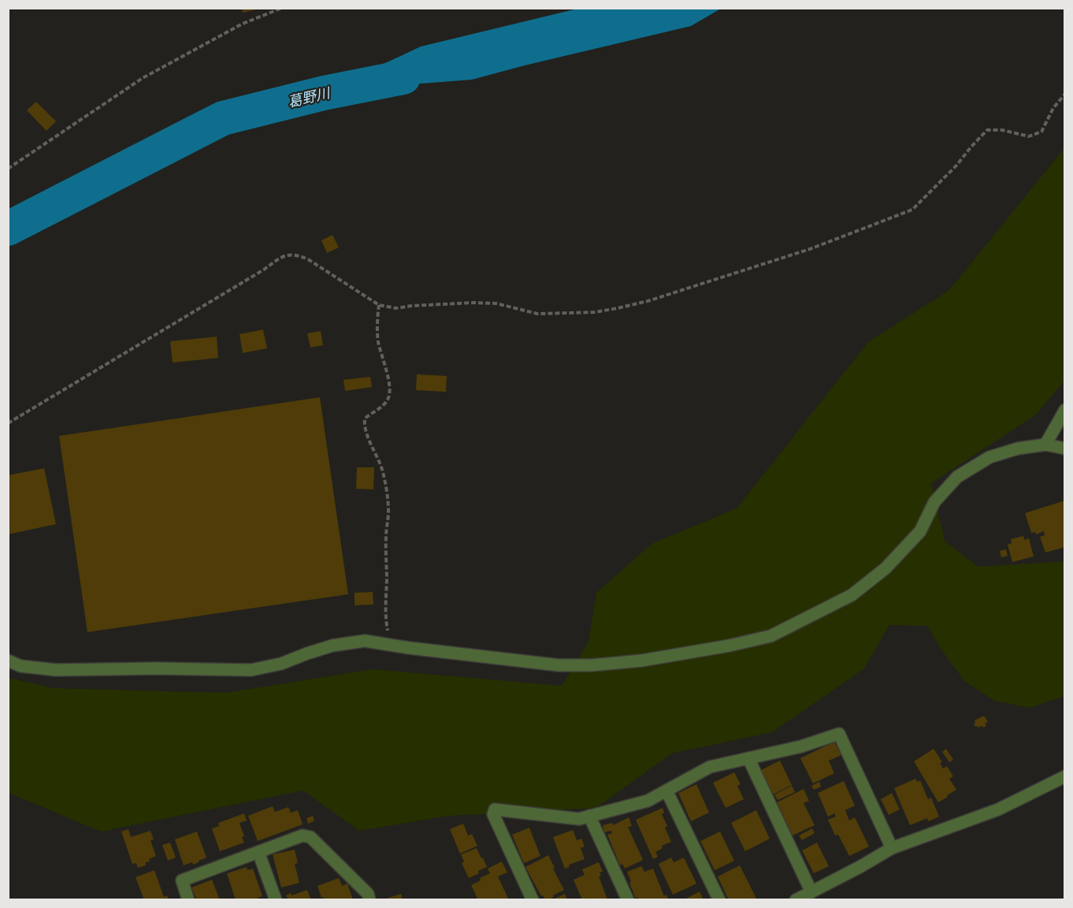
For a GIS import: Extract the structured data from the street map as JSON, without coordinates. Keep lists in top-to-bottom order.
{
  "water": ["葛野川"]
}
